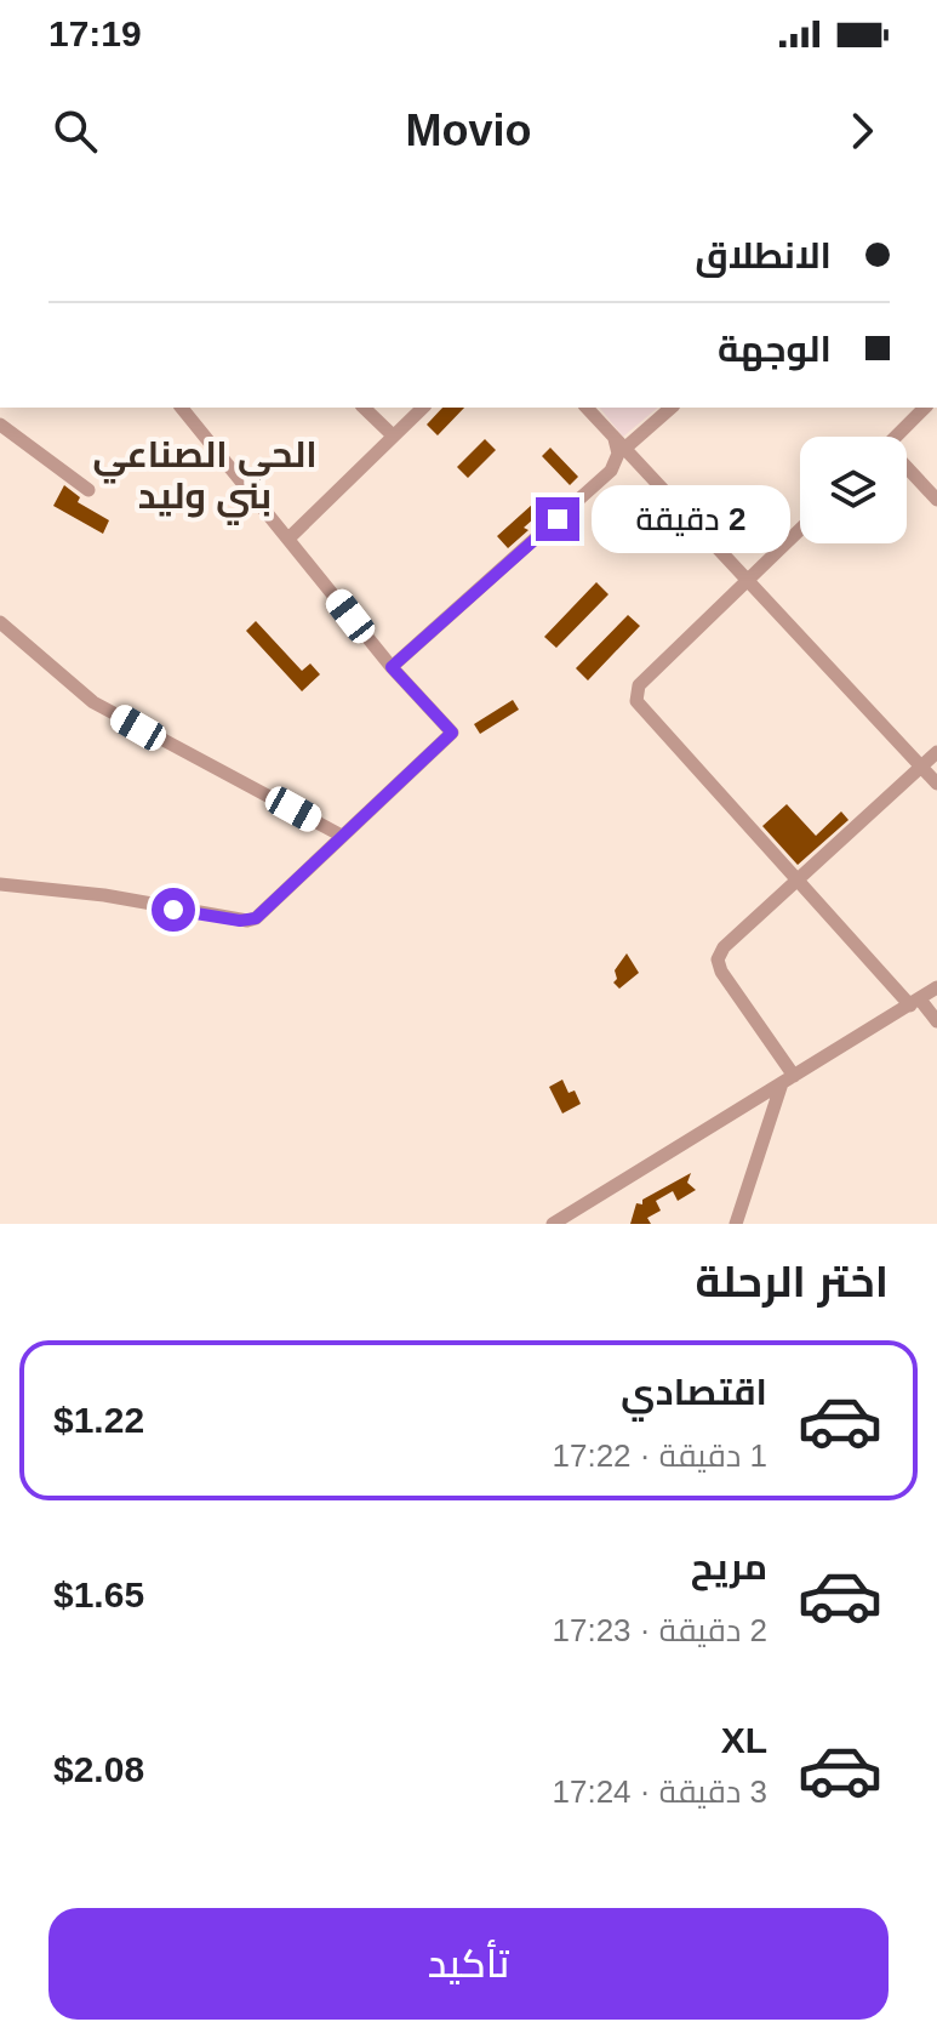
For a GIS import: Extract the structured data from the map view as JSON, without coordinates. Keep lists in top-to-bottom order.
{
  "districts": ["الحي الصناعي بني وليد"],
  "page": {
    "status": "17:19",
    "header": "Movio",
    "banner": ["الانطلاق", "الوجهة"],
    "bubble": "2 دقيقة",
    "heading": "اختر الرحلة",
    "list": [
      {
        "name": "اقتصادي",
        "note": "1 دقيقة · 17:22",
        "value": "$1.22"
      },
      {
        "name": "مريح",
        "note": "2 دقيقة · 17:23",
        "value": "$1.65"
      },
      {
        "name": "XL",
        "note": "3 دقيقة · 17:24",
        "value": "$2.08"
      }
    ],
    "buttons": "تأكيد"
  }
}
